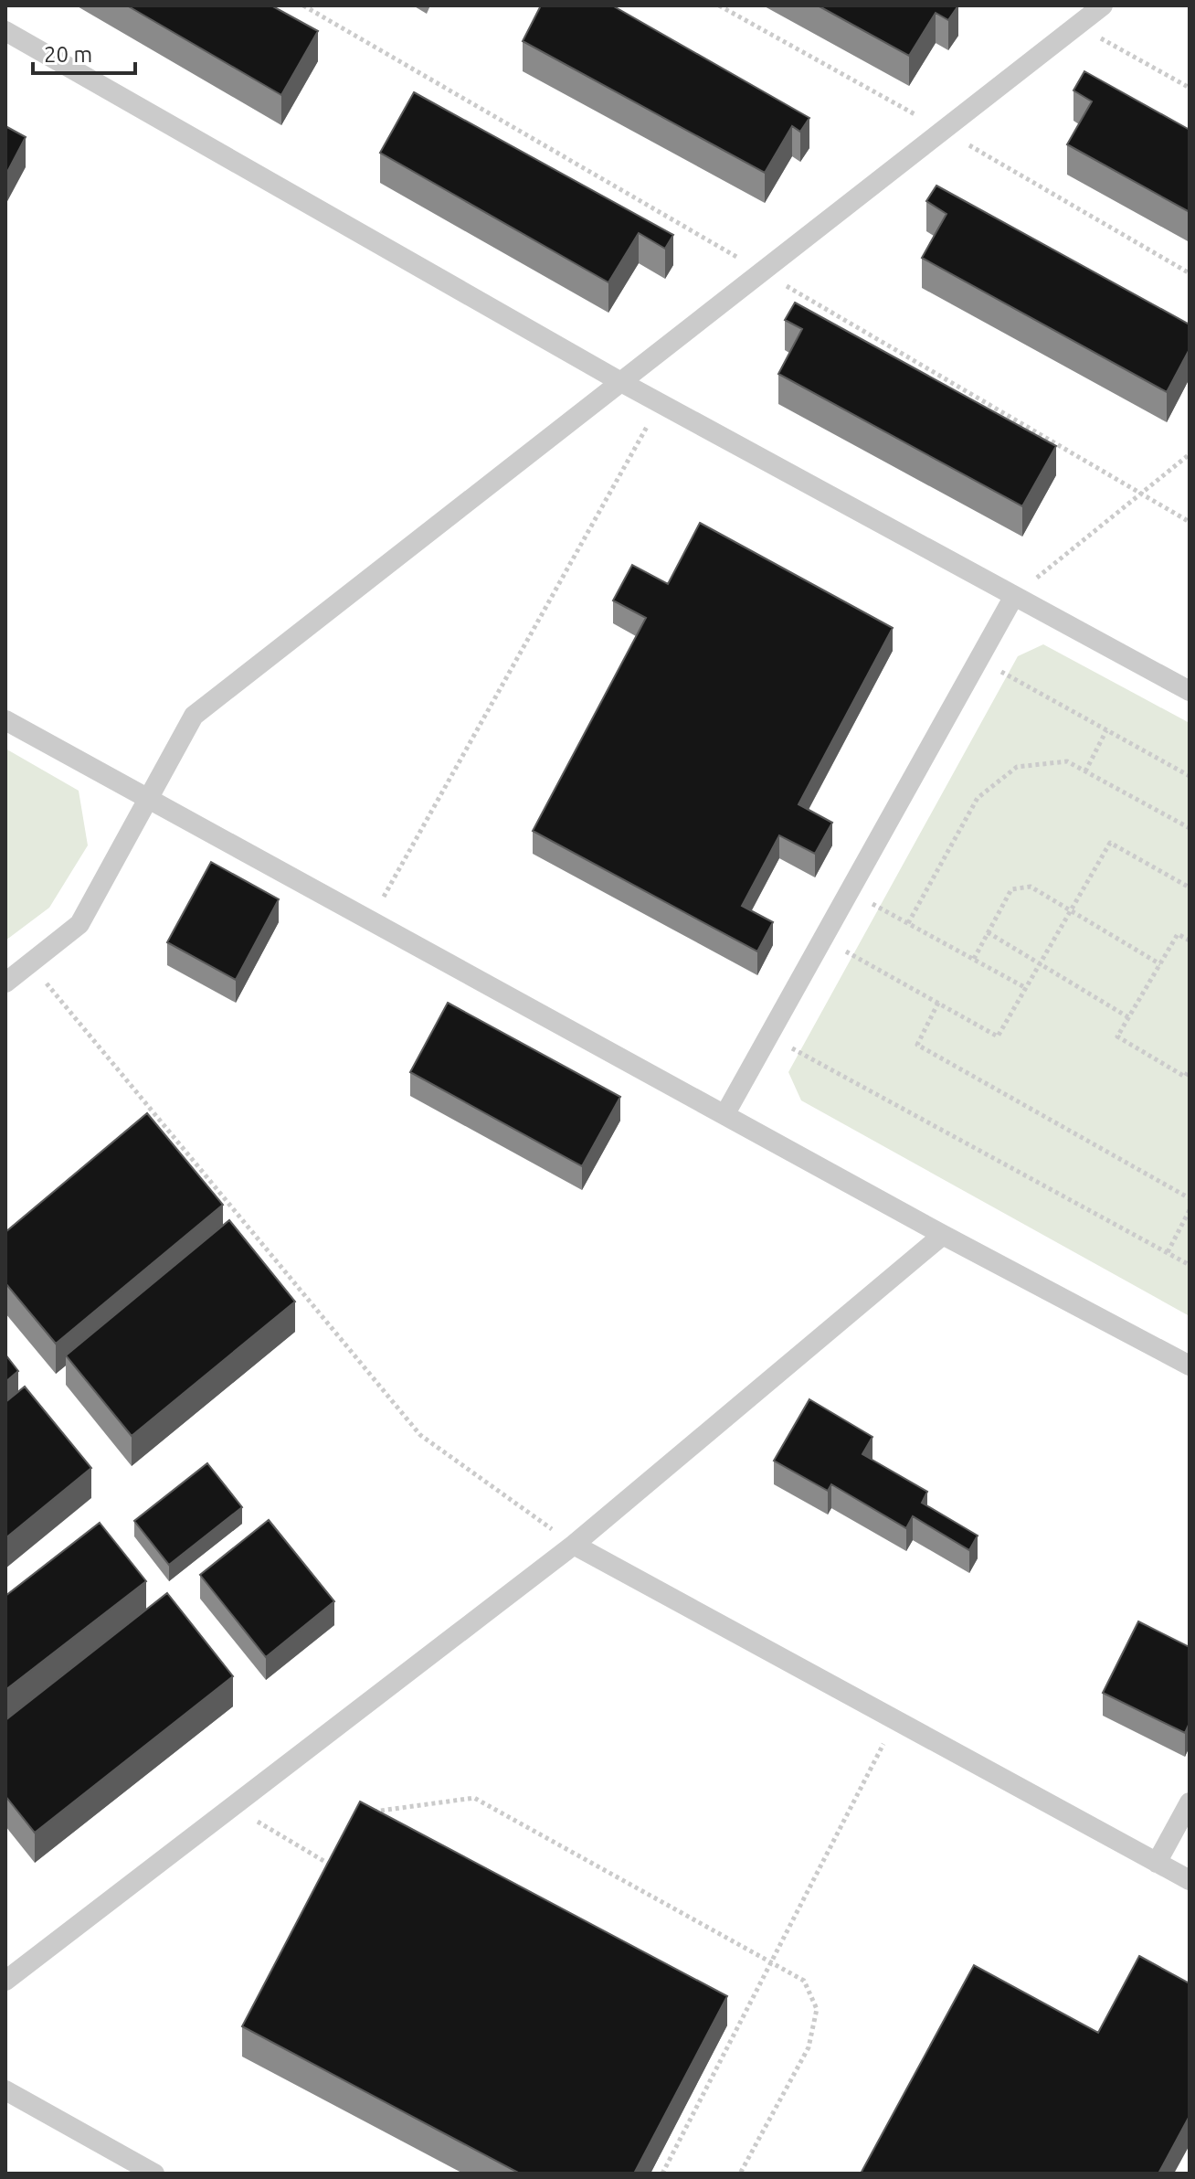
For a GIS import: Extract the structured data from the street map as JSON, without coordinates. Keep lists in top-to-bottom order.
{
  "scale_bar": "20 m"
}
